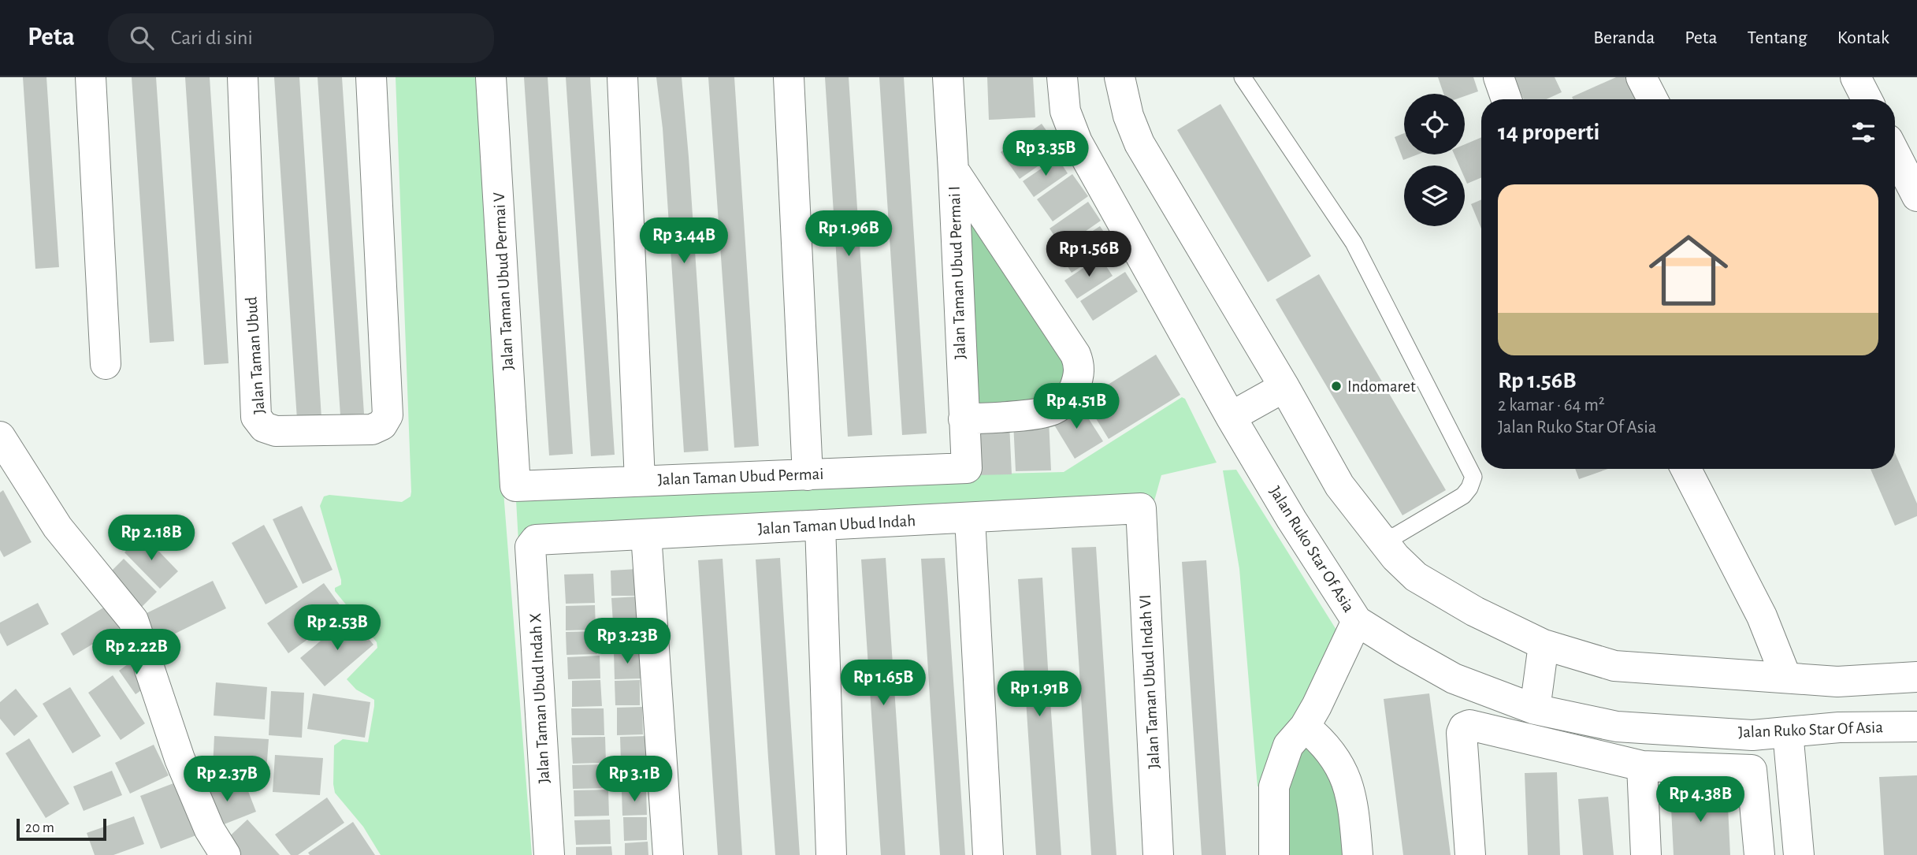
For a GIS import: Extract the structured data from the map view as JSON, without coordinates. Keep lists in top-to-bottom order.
{
  "streets": {
    "street": [
      "Jalan Taman Ubud Permai I",
      "Jalan Taman Ubud Permai V",
      "Jalan Taman Ubud",
      "Jalan Taman Ubud Permai",
      "Jalan Taman Ubud Indah",
      "Jalan Ruko Star Of Asia",
      "Jalan Taman Ubud Indah VI",
      "Jalan Taman Ubud Indah X"
    ]
  },
  "crossings": [
    ["Jalan Taman Ubud Permai I", "Jalan Taman Ubud Permai"],
    ["Jalan Taman Ubud Permai V", "Jalan Taman Ubud Permai"],
    ["Jalan Taman Ubud Indah", "Jalan Taman Ubud Indah VI"],
    ["Jalan Taman Ubud Indah", "Jalan Taman Ubud Indah X"]
  ],
  "places": ["Indomaret"],
  "scale_bar": "20 m",
  "page": {
    "header": "Peta",
    "search": "Cari di sini",
    "nav": [
      "Beranda",
      "Peta",
      "Tentang",
      "Kontak"
    ],
    "heading": "14 properti",
    "price": [
      "Rp 3.35B",
      "Rp 1.96B",
      "Rp 3.44B",
      "Rp 1.56B",
      "Rp 4.51B",
      "Rp 2.18B",
      "Rp 2.53B",
      "Rp 3.23B",
      "Rp 2.22B",
      "Rp 1.65B",
      "Rp 1.91B",
      "Rp 2.37B",
      "Rp 3.1B",
      "Rp 4.38B"
    ],
    "list": [
      {
        "name": "Rp 1.56B",
        "note": "2 kamar · 64 m² · Jalan Ruko Star Of Asia"
      }
    ],
    "scale": "20 m"
  }
}
